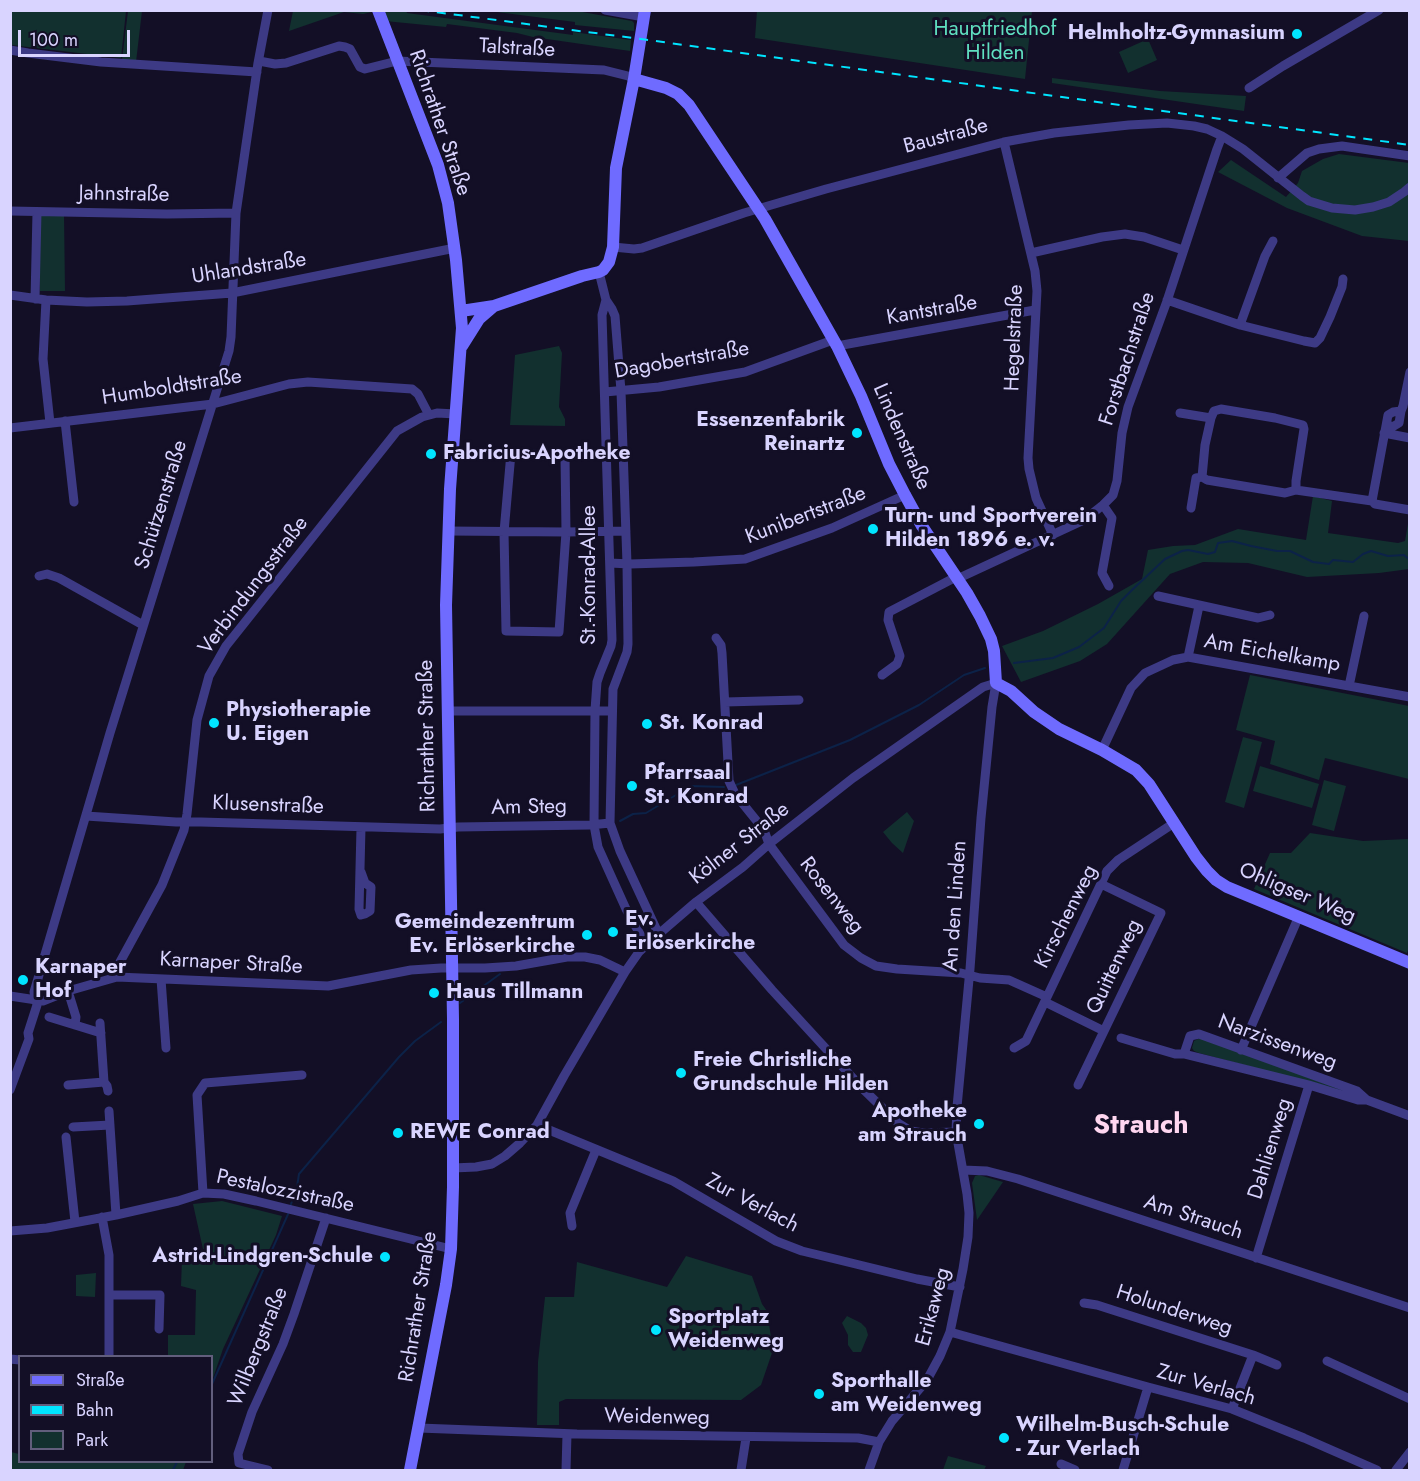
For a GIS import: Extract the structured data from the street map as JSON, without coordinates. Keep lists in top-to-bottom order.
{
  "streets": {
    "main road": ["Richrather Straße", "Lindenstraße", "Ohligser Weg"],
    "street": [
      "Talstraße",
      "Baustraße",
      "Jahnstraße",
      "Uhlandstraße",
      "Kantstraße",
      "Hegelstraße",
      "Forstbachstraße",
      "Dagobertstraße",
      "Humboldtstraße",
      "Schützenstraße",
      "Kunibertstraße",
      "St.-Konrad-Allee",
      "Verbindungsstraße",
      "Am Eichelkamp",
      "Klusenstraße",
      "Am Steg",
      "Kölner Straße",
      "Rosenweg",
      "An den Linden",
      "Kirschenweg",
      "Karnaper Straße",
      "Quittenweg",
      "Narzissenweg",
      "Dahlienweg",
      "Pestalozzistraße",
      "Zur Verlach",
      "Am Strauch",
      "Erikaweg",
      "Holunderweg",
      "Wilbergstraße",
      "Weidenweg"
    ]
  },
  "crossings": [
    ["Talstraße", "Richrather Straße"],
    ["Talstraße", "Lindenstraße"],
    ["Talstraße", "Schützenstraße"],
    ["Richrather Straße", "Uhlandstraße"],
    ["Richrather Straße", "Verbindungsstraße"],
    ["Richrather Straße", "Klusenstraße"],
    ["Richrather Straße", "Am Steg"],
    ["Richrather Straße", "Kölner Straße"],
    ["Richrather Straße", "Karnaper Straße"],
    ["Richrather Straße", "Pestalozzistraße"],
    ["Richrather Straße", "Weidenweg"],
    ["Baustraße", "Hegelstraße"],
    ["Baustraße", "Forstbachstraße"],
    ["Baustraße", "Lindenstraße"],
    ["Jahnstraße", "Schützenstraße"],
    ["Uhlandstraße", "Schützenstraße"],
    ["Kantstraße", "Hegelstraße"],
    ["Kantstraße", "Dagobertstraße"],
    ["Kantstraße", "Lindenstraße"],
    ["Hegelstraße", "Forstbachstraße"],
    ["Forstbachstraße", "Lindenstraße"],
    ["Dagobertstraße", "Lindenstraße"],
    ["Dagobertstraße", "St.-Konrad-Allee"],
    ["Humboldtstraße", "Schützenstraße"],
    ["Humboldtstraße", "Verbindungsstraße"],
    ["Lindenstraße", "Kunibertstraße"],
    ["Lindenstraße", "Kölner Straße"],
    ["Lindenstraße", "Ohligser Weg"],
    ["Lindenstraße", "An den Linden"],
    ["Schützenstraße", "Klusenstraße"],
    ["Schützenstraße", "Karnaper Straße"],
    ["Kunibertstraße", "St.-Konrad-Allee"],
    ["St.-Konrad-Allee", "Am Steg"],
    ["St.-Konrad-Allee", "Kölner Straße"],
    ["Verbindungsstraße", "Klusenstraße"],
    ["Verbindungsstraße", "Karnaper Straße"],
    ["Am Eichelkamp", "Ohligser Weg"],
    ["Klusenstraße", "Am Steg"],
    ["Kölner Straße", "Ohligser Weg"],
    ["Kölner Straße", "Rosenweg"],
    ["Kölner Straße", "An den Linden"],
    ["Kölner Straße", "Karnaper Straße"],
    ["Kölner Straße", "Zur Verlach"],
    ["Ohligser Weg", "An den Linden"],
    ["Ohligser Weg", "Kirschenweg"],
    ["Rosenweg", "An den Linden"],
    ["Rosenweg", "Kirschenweg"],
    ["Rosenweg", "Quittenweg"],
    ["An den Linden", "Erikaweg"],
    ["Kirschenweg", "Quittenweg"],
    ["Narzissenweg", "Dahlienweg"],
    ["Dahlienweg", "Am Strauch"],
    ["Pestalozzistraße", "Wilbergstraße"],
    ["Zur Verlach", "Erikaweg"],
    ["Zur Verlach", "Holunderweg"],
    ["Am Strauch", "Erikaweg"],
    ["Erikaweg", "Weidenweg"]
  ],
  "districts": ["Strauch"],
  "parks": ["Hauptfriedhof Hilden"],
  "places": [
    "Helmholtz-Gymnasium",
    "Essenzenfabrik Reinartz",
    "Fabricius-Apotheke",
    "Turn- und Sportverein Hilden 1896 e. v.",
    "Physiotherapie U. Eigen",
    "St. Konrad",
    "Pfarrsaal St. Konrad",
    "Ev. Erlöserkirche",
    "Gemeindezentrum Ev. Erlöserkirche",
    "Karnaper Hof",
    "Haus Tillmann",
    "Freie Christliche Grundschule Hilden",
    "Apotheke am Strauch",
    "REWE Conrad",
    "Astrid-Lindgren-Schule",
    "Sportplatz Weidenweg",
    "Sporthalle am Weidenweg",
    "Wilhelm-Busch-Schule - Zur Verlach"
  ],
  "legend": ["Straße", "Bahn", "Park"],
  "scale_bar": "100 m"
}
